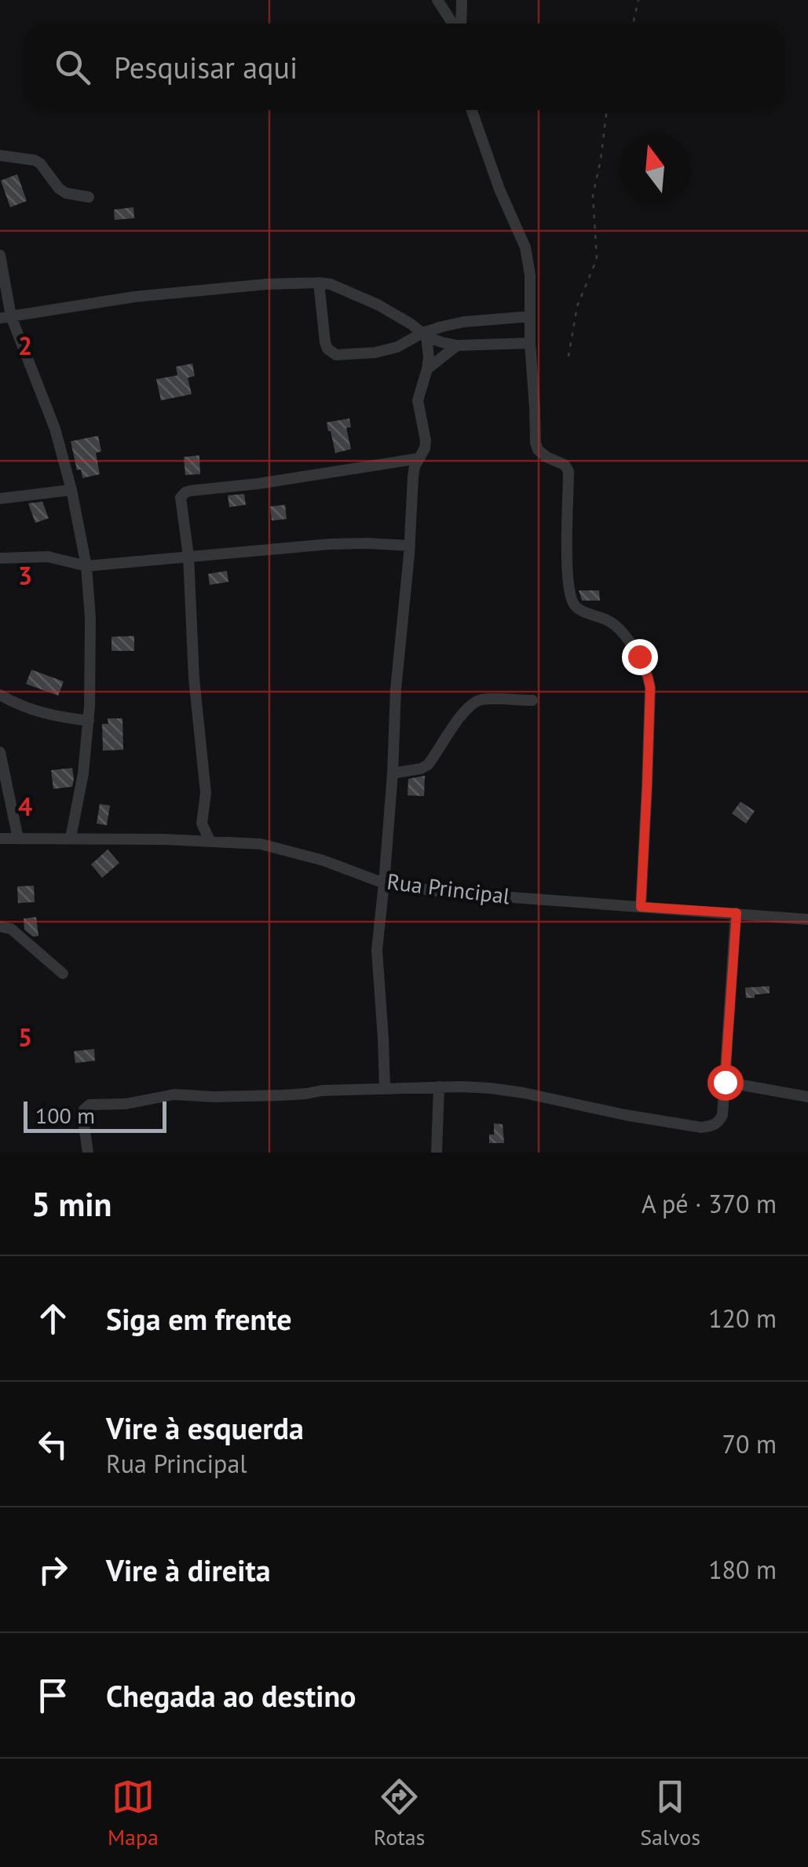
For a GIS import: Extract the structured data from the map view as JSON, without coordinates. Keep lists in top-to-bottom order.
{
  "streets": {
    "street": ["Rua Principal"]
  },
  "scale_bar": "100 m",
  "north": "top",
  "page": {
    "search": "Pesquisar aqui",
    "scale": "100 m",
    "heading": ["5 min", "A pé · 370 m"],
    "list": [
      ["Siga em frente", "120 m"],
      ["Vire à esquerda", "Rua Principal", "70 m"],
      ["Vire à direita", "180 m"],
      "Chegada ao destino"
    ],
    "nav": ["Mapa", "Rotas", "Salvos"]
  },
  "grid": {
    "rows": [
      "2",
      "3",
      "4",
      "5"
    ]
  }
}
